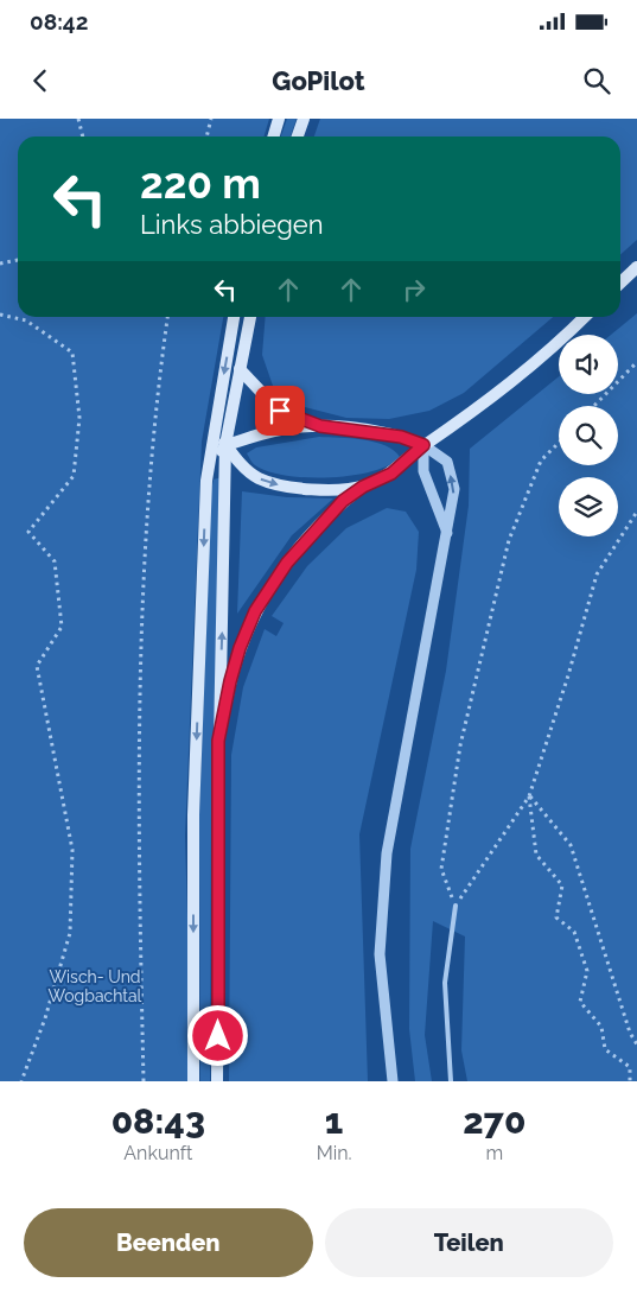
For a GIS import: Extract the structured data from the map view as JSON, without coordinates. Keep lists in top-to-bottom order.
{
  "parks": ["Wisch- Und Wogbachtal"],
  "page": {
    "status": "08:42",
    "header": "GoPilot",
    "turn": ["220 m", "Links abbiegen"],
    "eta": [
      "08:43",
      "Ankunft",
      "1",
      "Min.",
      "270",
      "m"
    ],
    "buttons": ["Beenden", "Teilen"]
  }
}
